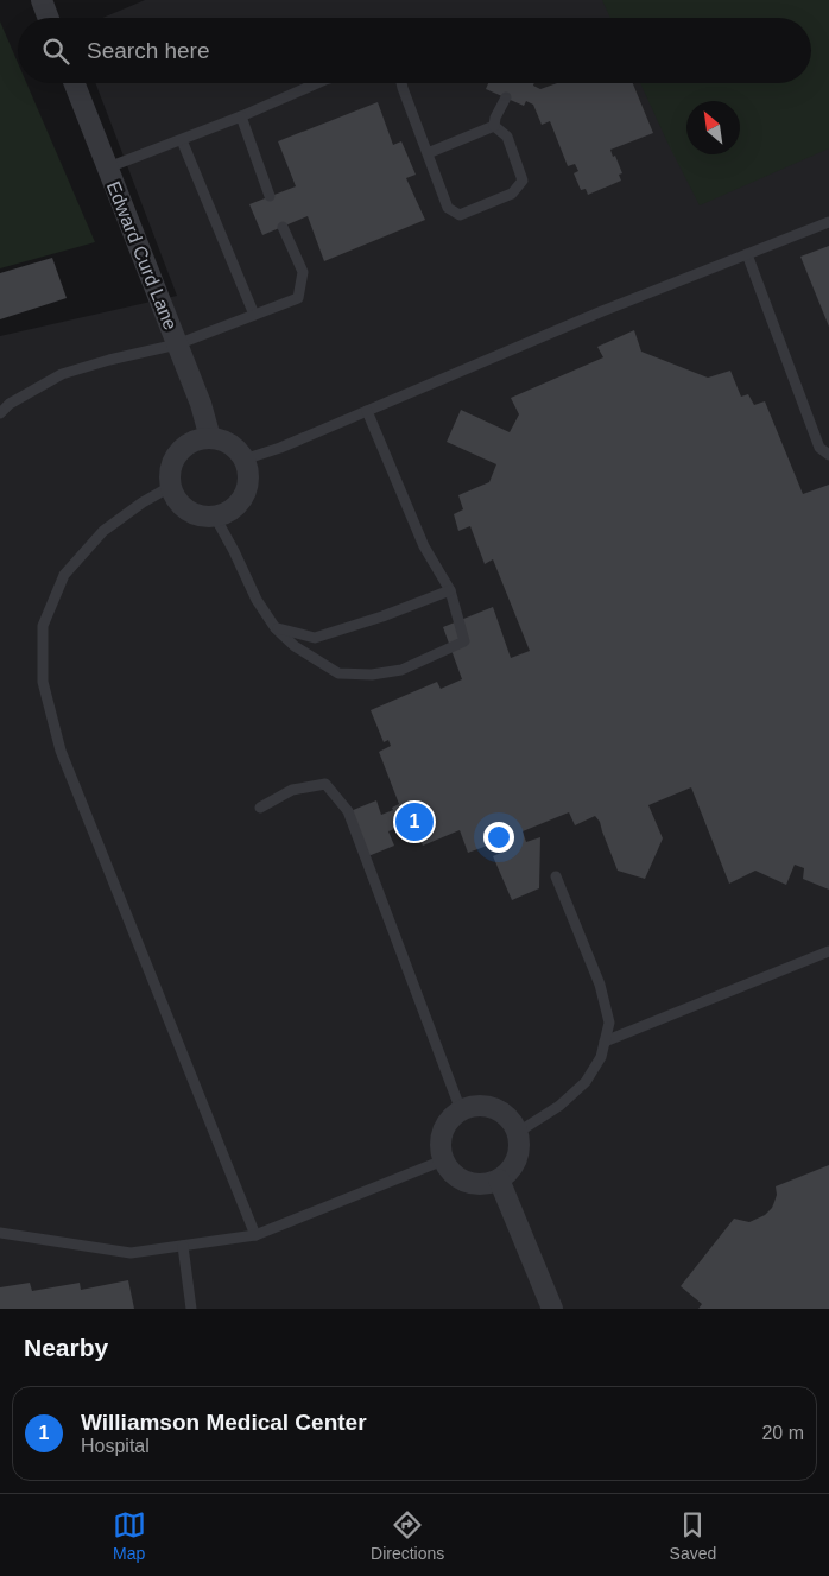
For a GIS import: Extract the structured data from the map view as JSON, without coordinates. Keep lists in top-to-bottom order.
{
  "streets": {
    "street": ["Edward Curd Lane"]
  },
  "north": "top left",
  "page": {
    "search": "Search here",
    "pins": "1",
    "heading": "Nearby",
    "list": [
      {
        "mark": "1",
        "name": "Williamson Medical Center",
        "note": "Hospital",
        "value": "20 m"
      }
    ],
    "nav": ["Map", "Directions", "Saved"]
  }
}
